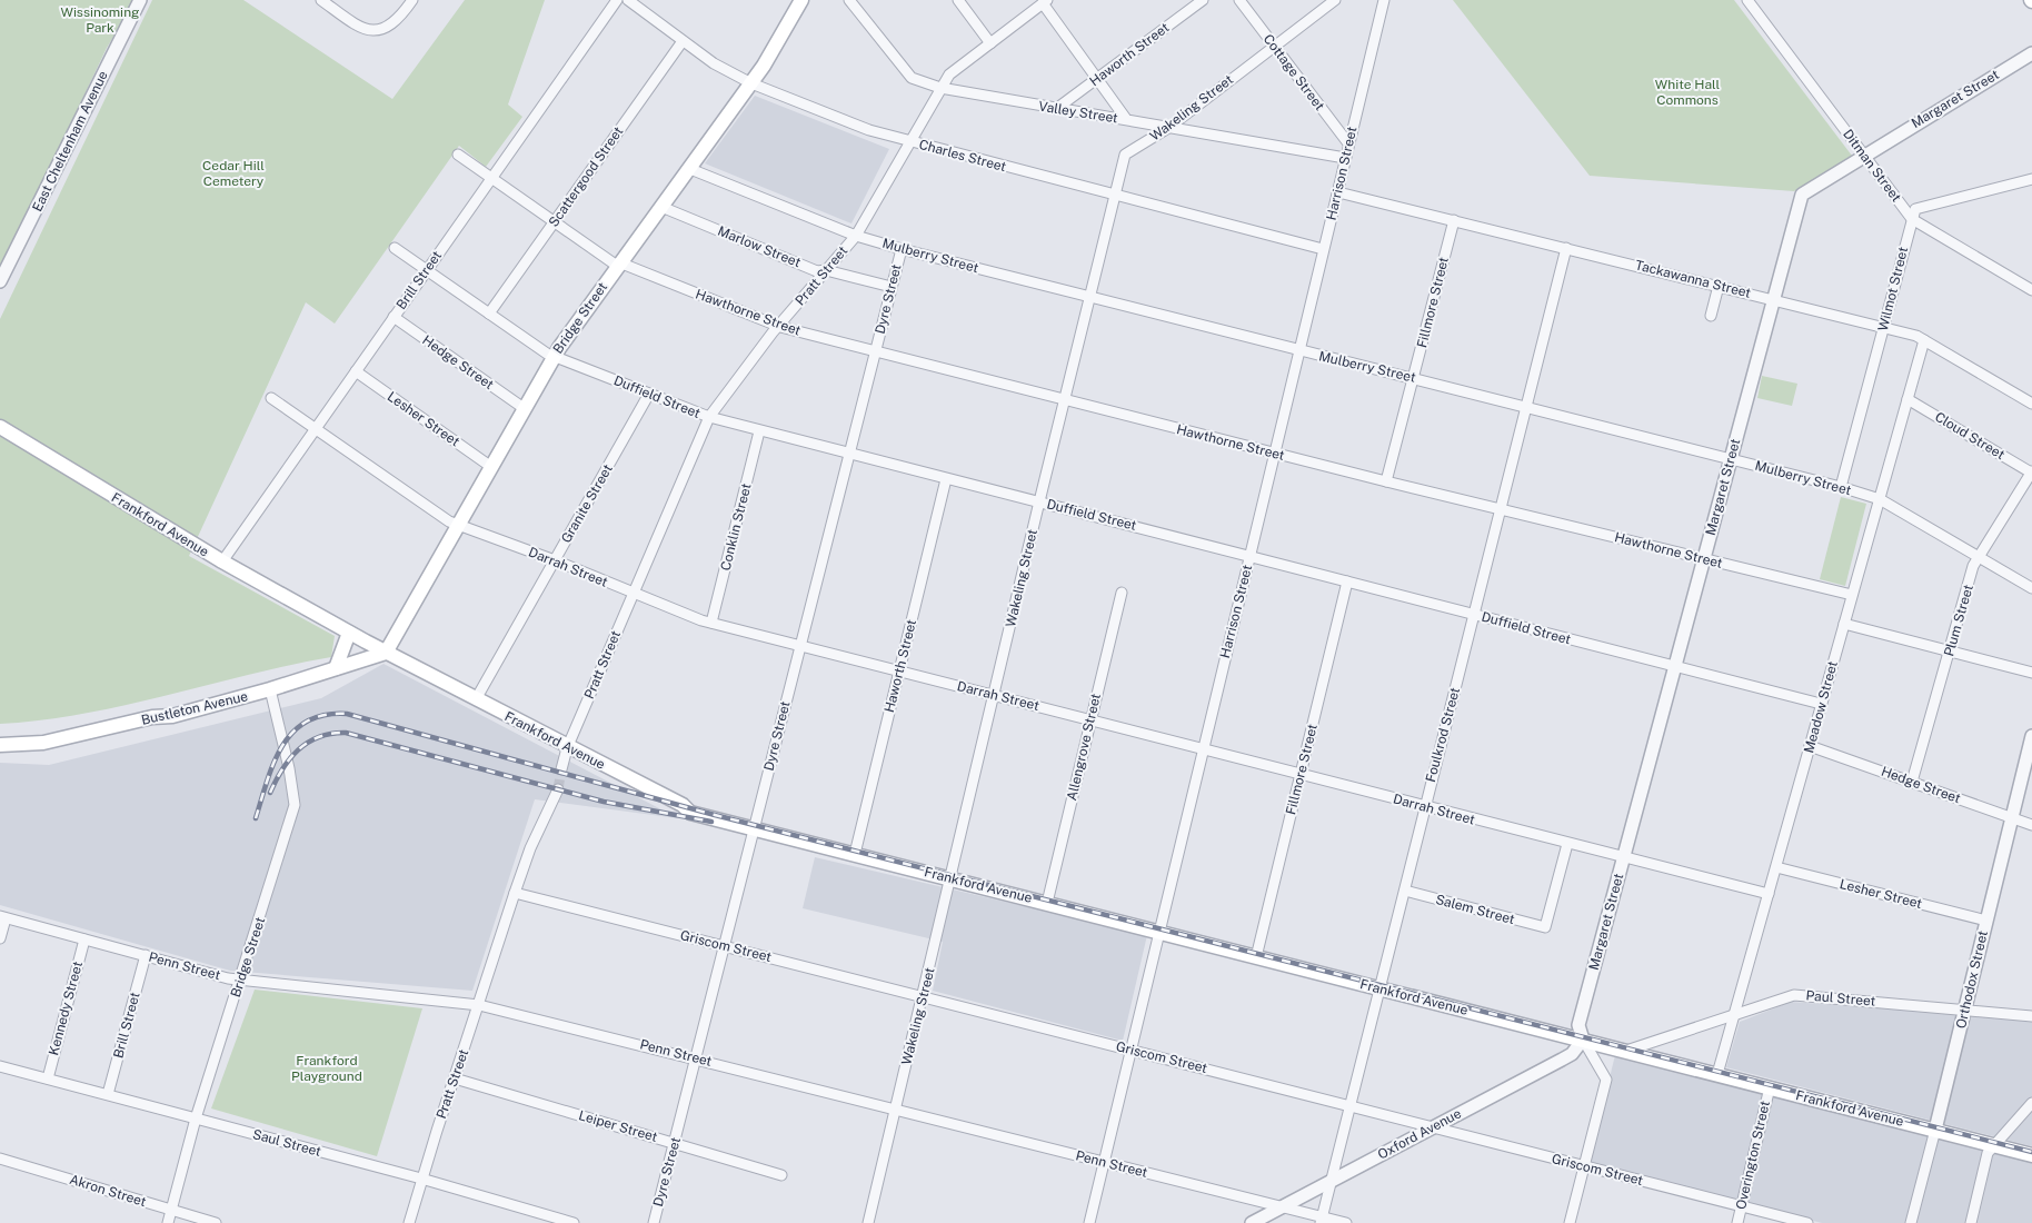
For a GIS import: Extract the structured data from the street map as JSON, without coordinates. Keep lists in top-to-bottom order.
{
  "streets": {
    "main road": ["Bridge Street", "Frankford Avenue", "Bustleton Avenue"],
    "street": [
      "Haworth Street",
      "Cottage Street",
      "Margaret Street",
      "Wakeling Street",
      "Valley Street",
      "East Cheltenham Avenue",
      "Charles Street",
      "Ditman Street",
      "Harrison Street",
      "Scattergood Street",
      "Marlow Street",
      "Mulberry Street",
      "Pratt Street",
      "Tackawanna Street",
      "Brill Street",
      "Wilmot Street",
      "Dyre Street",
      "Fillmore Street",
      "Hawthorne Street",
      "Hedge Street",
      "Duffield Street",
      "Lesher Street",
      "Cloud Street",
      "Granite Street",
      "Conklin Street",
      "Darrah Street",
      "Plum Street",
      "Meadow Street",
      "Foulkrod Street",
      "Allengrove Street",
      "Salem Street",
      "Griscom Street",
      "Penn Street",
      "Orthodox Street",
      "Paul Street",
      "Kennedy Street",
      "Leiper Street",
      "Oxford Avenue",
      "Saul Street",
      "Overington Street",
      "Akron Street"
    ]
  },
  "crossings": [
    ["Haworth Street", "Valley Street"],
    ["Haworth Street", "Duffield Street"],
    ["Haworth Street", "Frankford Avenue"],
    ["Haworth Street", "Darrah Street"],
    ["Cottage Street", "Wakeling Street"],
    ["Cottage Street", "Harrison Street"],
    ["Margaret Street", "Ditman Street"],
    ["Margaret Street", "Mulberry Street"],
    ["Margaret Street", "Tackawanna Street"],
    ["Margaret Street", "Hawthorne Street"],
    ["Margaret Street", "Duffield Street"],
    ["Margaret Street", "Frankford Avenue"],
    ["Margaret Street", "Darrah Street"],
    ["Margaret Street", "Oxford Avenue"],
    ["Wakeling Street", "Valley Street"],
    ["Wakeling Street", "Charles Street"],
    ["Wakeling Street", "Mulberry Street"],
    ["Wakeling Street", "Hawthorne Street"],
    ["Wakeling Street", "Duffield Street"],
    ["Wakeling Street", "Frankford Avenue"],
    ["Wakeling Street", "Darrah Street"],
    ["Wakeling Street", "Griscom Street"],
    ["Wakeling Street", "Penn Street"],
    ["Valley Street", "Harrison Street"],
    ["Valley Street", "Pratt Street"],
    ["Charles Street", "Harrison Street"],
    ["Charles Street", "Scattergood Street"],
    ["Charles Street", "Pratt Street"],
    ["Charles Street", "Bridge Street"],
    ["Ditman Street", "Wilmot Street"],
    ["Harrison Street", "Mulberry Street"],
    ["Harrison Street", "Tackawanna Street"],
    ["Harrison Street", "Hawthorne Street"],
    ["Harrison Street", "Duffield Street"],
    ["Harrison Street", "Frankford Avenue"],
    ["Harrison Street", "Darrah Street"],
    ["Harrison Street", "Griscom Street"],
    ["Harrison Street", "Penn Street"],
    ["Scattergood Street", "Hawthorne Street"],
    ["Scattergood Street", "Duffield Street"],
    ["Marlow Street", "Pratt Street"],
    ["Marlow Street", "Dyre Street"],
    ["Marlow Street", "Bridge Street"],
    ["Mulberry Street", "Pratt Street"],
    ["Mulberry Street", "Wilmot Street"],
    ["Mulberry Street", "Dyre Street"],
    ["Mulberry Street", "Fillmore Street"],
    ["Mulberry Street", "Bridge Street"],
    ["Mulberry Street", "Plum Street"],
    ["Mulberry Street", "Meadow Street"],
    ["Mulberry Street", "Foulkrod Street"],
    ["Pratt Street", "Hawthorne Street"],
    ["Pratt Street", "Duffield Street"],
    ["Pratt Street", "Frankford Avenue"],
    ["Pratt Street", "Darrah Street"],
    ["Pratt Street", "Griscom Street"],
    ["Pratt Street", "Penn Street"],
    ["Pratt Street", "Leiper Street"],
    ["Pratt Street", "Saul Street"],
    ["Tackawanna Street", "Wilmot Street"],
    ["Tackawanna Street", "Fillmore Street"],
    ["Tackawanna Street", "Meadow Street"],
    ["Tackawanna Street", "Foulkrod Street"],
    ["Brill Street", "Hawthorne Street"],
    ["Brill Street", "Hedge Street"],
    ["Brill Street", "Duffield Street"],
    ["Brill Street", "Lesher Street"],
    ["Brill Street", "Frankford Avenue"],
    ["Brill Street", "Darrah Street"],
    ["Brill Street", "Penn Street"],
    ["Brill Street", "Saul Street"],
    ["Dyre Street", "Hawthorne Street"],
    ["Dyre Street", "Duffield Street"],
    ["Dyre Street", "Frankford Avenue"],
    ["Dyre Street", "Darrah Street"],
    ["Dyre Street", "Griscom Street"],
    ["Dyre Street", "Penn Street"],
    ["Dyre Street", "Leiper Street"],
    ["Fillmore Street", "Hawthorne Street"],
    ["Fillmore Street", "Duffield Street"],
    ["Fillmore Street", "Frankford Avenue"],
    ["Fillmore Street", "Darrah Street"],
    ["Hawthorne Street", "Bridge Street"],
    ["Hawthorne Street", "Meadow Street"],
    ["Hawthorne Street", "Foulkrod Street"],
    ["Bridge Street", "Hedge Street"],
    ["Bridge Street", "Duffield Street"],
    ["Bridge Street", "Lesher Street"],
    ["Bridge Street", "Frankford Avenue"],
    ["Bridge Street", "Darrah Street"],
    ["Bridge Street", "Bustleton Avenue"],
    ["Bridge Street", "Penn Street"],
    ["Bridge Street", "Saul Street"],
    ["Bridge Street", "Akron Street"],
    ["Hedge Street", "Plum Street"],
    ["Hedge Street", "Meadow Street"],
    ["Hedge Street", "Orthodox Street"],
    ["Duffield Street", "Granite Street"],
    ["Duffield Street", "Conklin Street"],
    ["Duffield Street", "Meadow Street"],
    ["Duffield Street", "Foulkrod Street"],
    ["Lesher Street", "Meadow Street"],
    ["Lesher Street", "Orthodox Street"],
    ["Cloud Street", "Plum Street"],
    ["Cloud Street", "Meadow Street"],
    ["Granite Street", "Frankford Avenue"],
    ["Granite Street", "Darrah Street"],
    ["Frankford Avenue", "Meadow Street"],
    ["Frankford Avenue", "Bustleton Avenue"],
    ["Frankford Avenue", "Foulkrod Street"],
    ["Frankford Avenue", "Allengrove Street"],
    ["Frankford Avenue", "Orthodox Street"],
    ["Frankford Avenue", "Paul Street"],
    ["Frankford Avenue", "Oxford Avenue"],
    ["Frankford Avenue", "Overington Street"],
    ["Conklin Street", "Darrah Street"],
    ["Darrah Street", "Meadow Street"],
    ["Darrah Street", "Foulkrod Street"],
    ["Darrah Street", "Allengrove Street"],
    ["Darrah Street", "Salem Street"],
    ["Meadow Street", "Paul Street"],
    ["Foulkrod Street", "Salem Street"],
    ["Foulkrod Street", "Griscom Street"],
    ["Foulkrod Street", "Penn Street"],
    ["Foulkrod Street", "Oxford Avenue"],
    ["Griscom Street", "Oxford Avenue"],
    ["Griscom Street", "Overington Street"],
    ["Penn Street", "Kennedy Street"],
    ["Penn Street", "Oxford Avenue"],
    ["Orthodox Street", "Paul Street"],
    ["Kennedy Street", "Saul Street"]
  ],
  "parks": [
    "Wissinoming Park",
    "White Hall Commons",
    "Cedar Hill Cemetery",
    "Frankford Playground"
  ]
}
